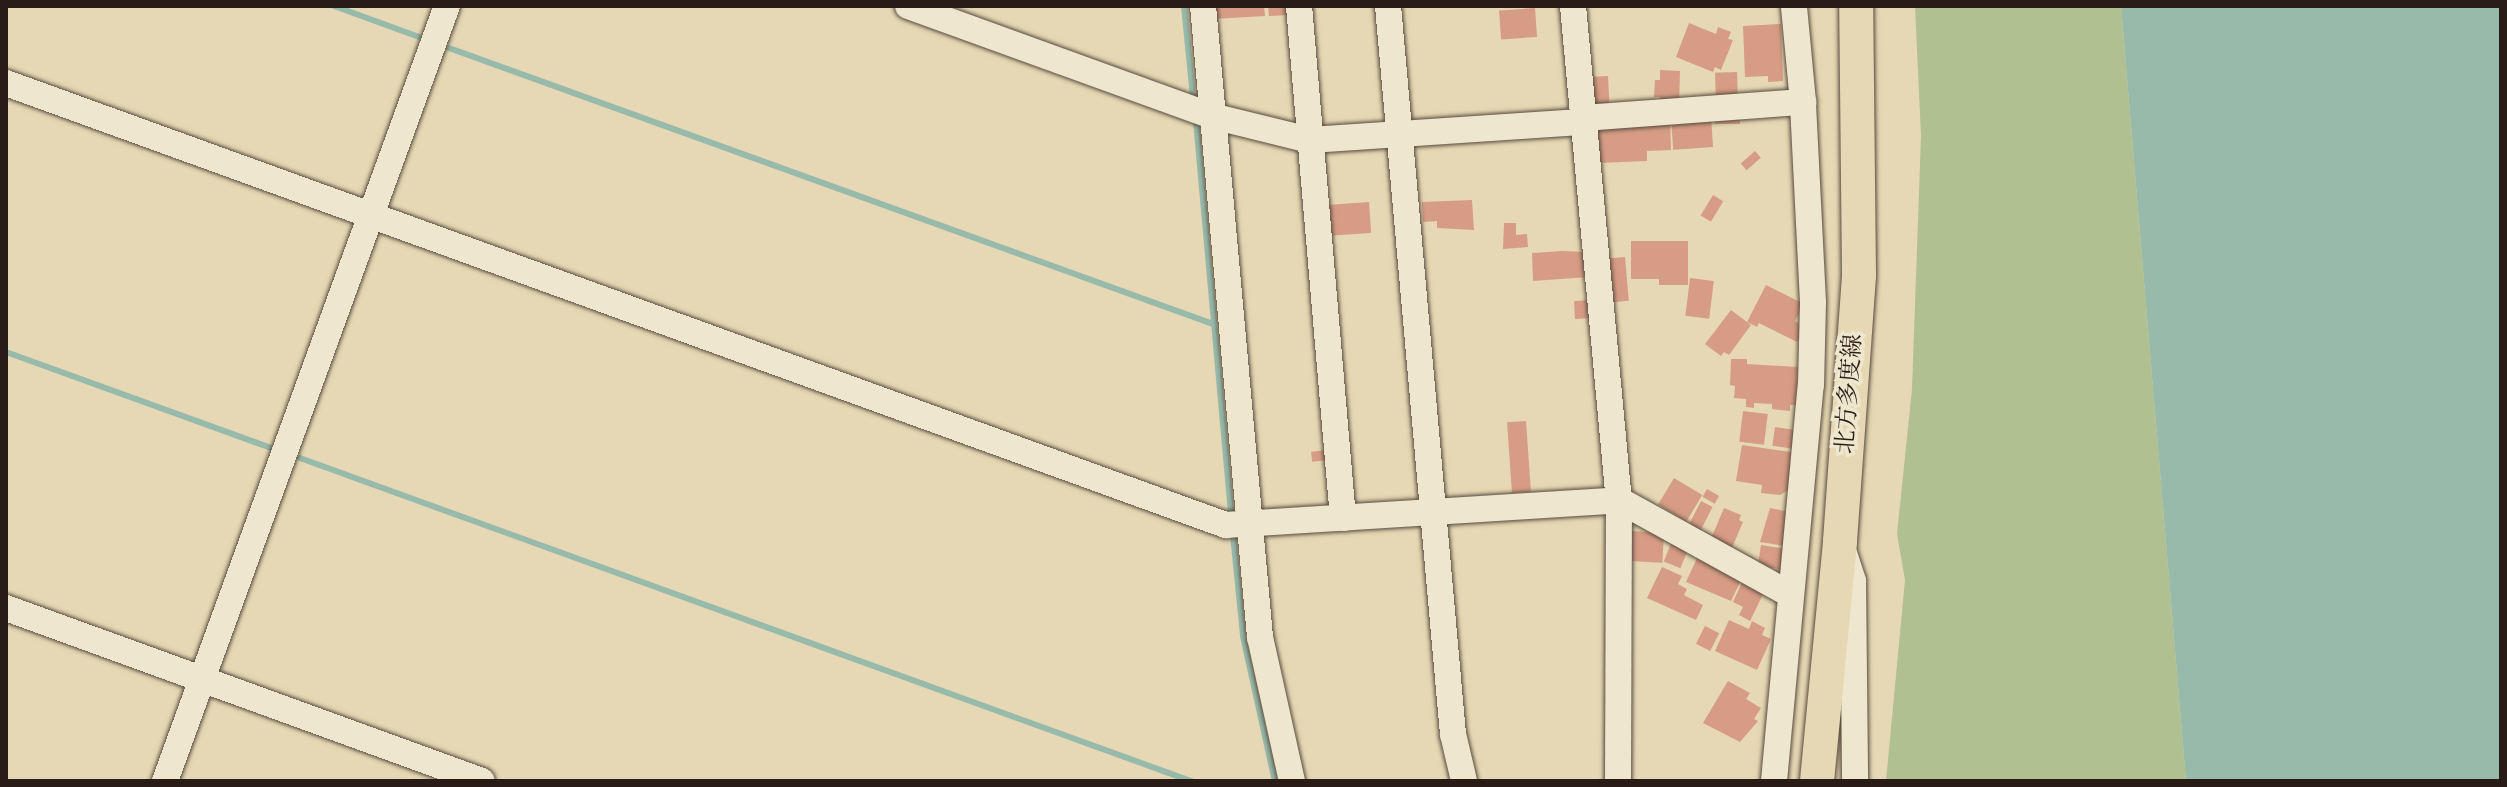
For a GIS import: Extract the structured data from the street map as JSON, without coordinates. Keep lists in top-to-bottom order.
{
  "streets": {
    "main road": ["北方多度線"]
  }
}
